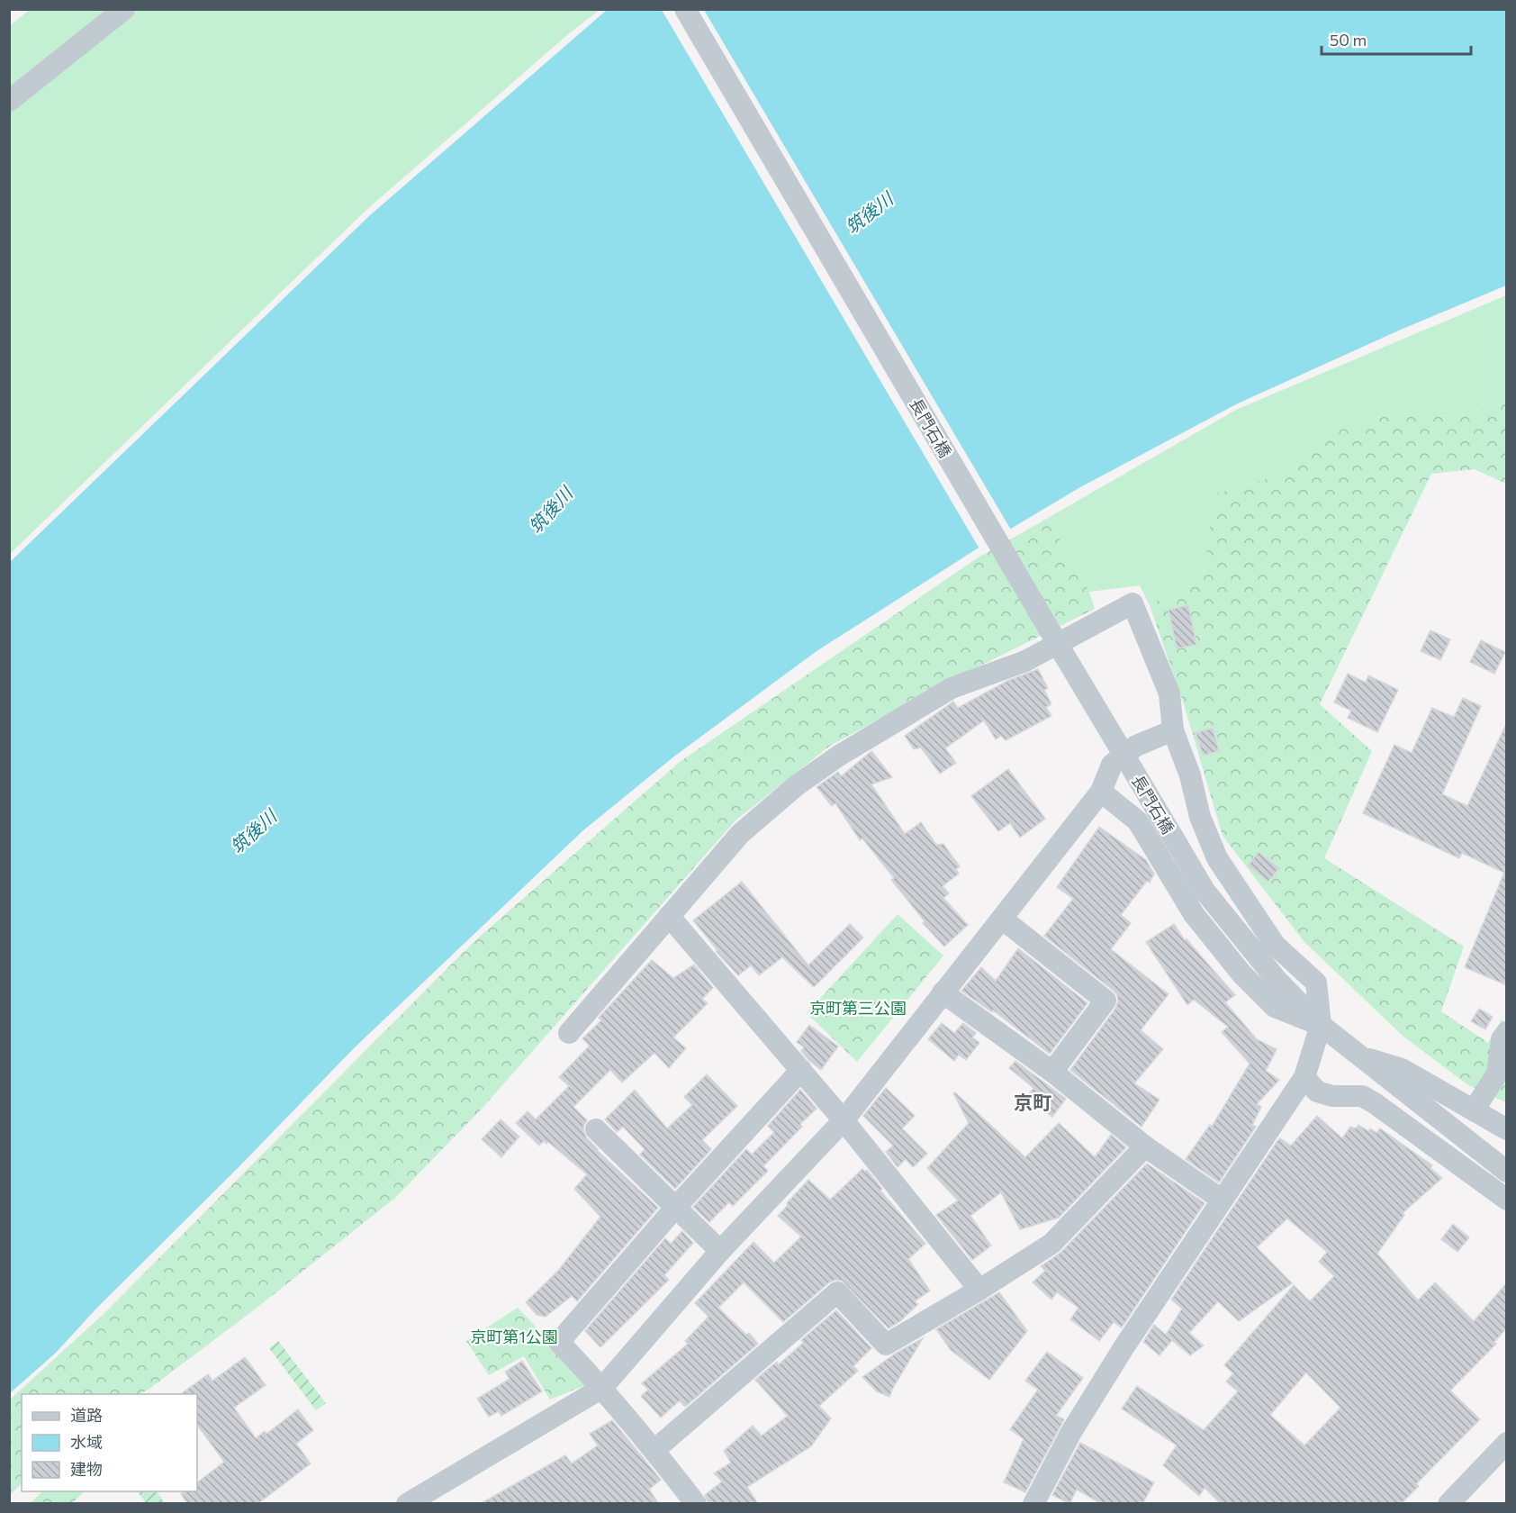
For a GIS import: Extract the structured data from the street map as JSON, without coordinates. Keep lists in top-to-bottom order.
{
  "streets": {
    "street": ["長門石橋"]
  },
  "districts": ["京町"],
  "water": ["筑後川"],
  "parks": ["京町第三公園", "京町第1公園"],
  "legend": ["道路", "水域", "建物"],
  "scale_bar": "50 m"
}
